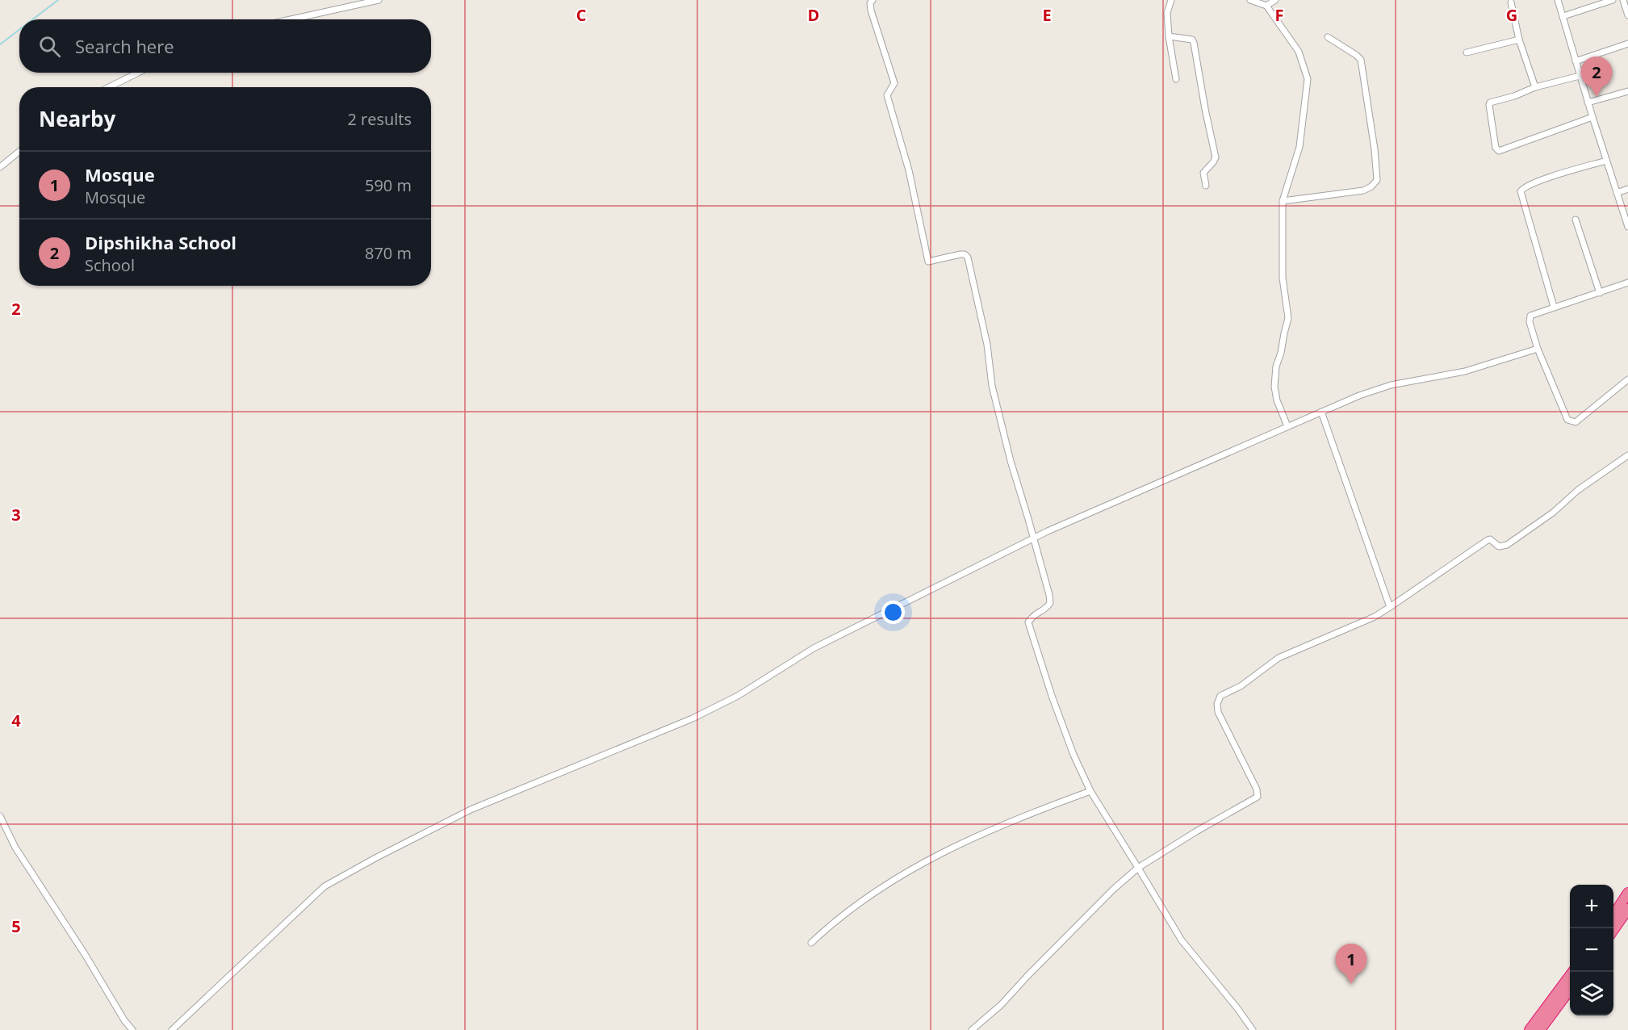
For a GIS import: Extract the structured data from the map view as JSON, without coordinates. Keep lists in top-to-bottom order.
{
  "page": {
    "search": "Search here",
    "pins": ["2", "1"],
    "heading": ["Nearby", "2 results"],
    "list": [
      {
        "mark": "1",
        "name": "Mosque",
        "note": "Mosque",
        "value": "590 m"
      },
      {
        "mark": "2",
        "name": "Dipshikha School",
        "note": "School",
        "value": "870 m"
      }
    ],
    "map_buttons": ["+", "−"]
  },
  "grid": {
    "columns": [
      "C",
      "D",
      "E",
      "F",
      "G"
    ],
    "rows": [
      "2",
      "3",
      "4",
      "5"
    ]
  }
}
